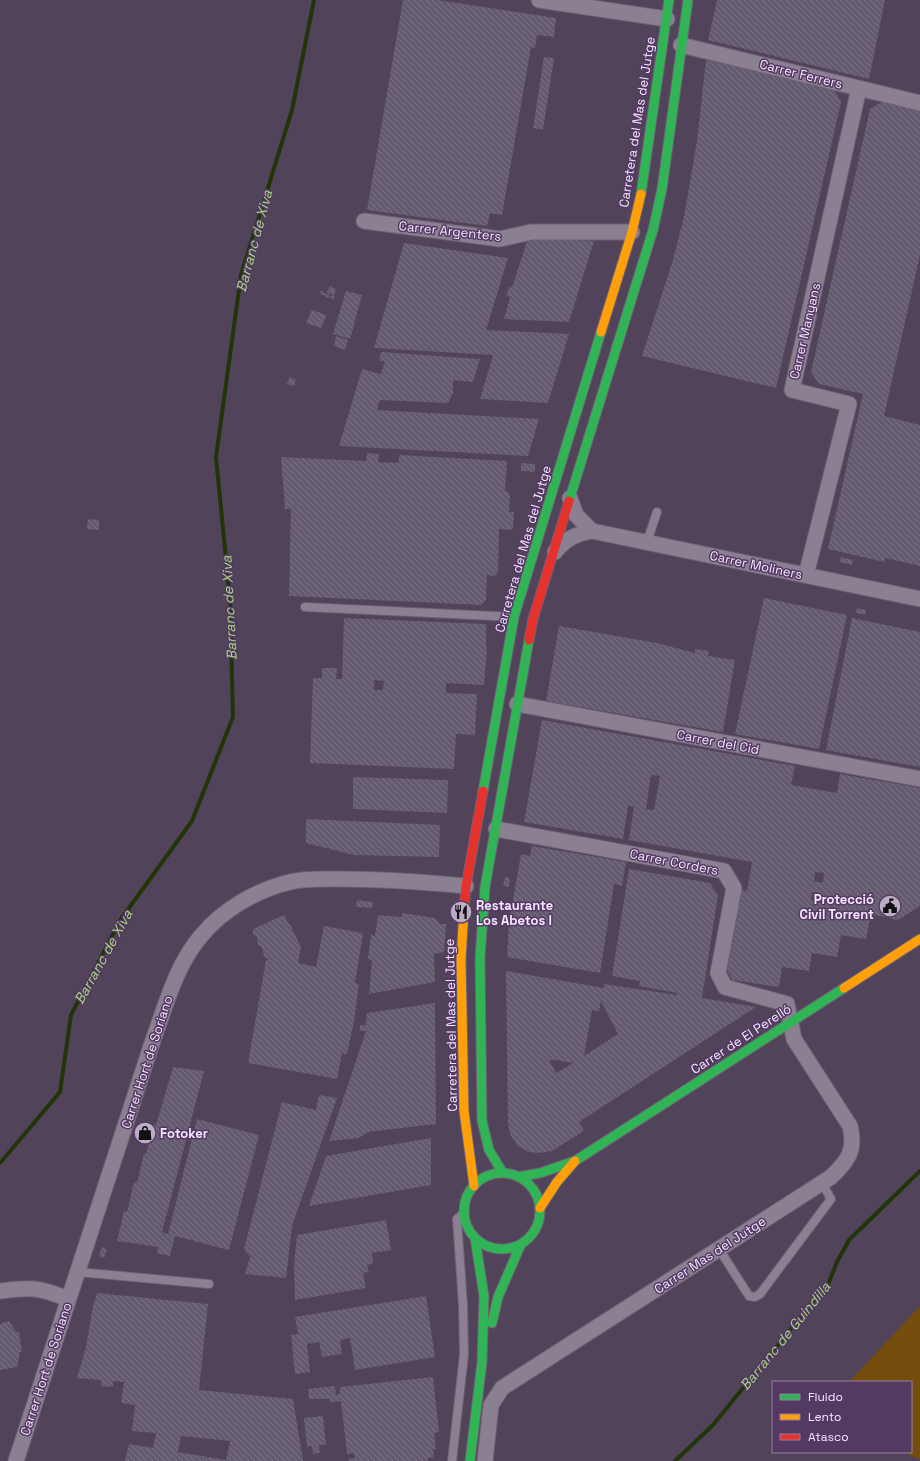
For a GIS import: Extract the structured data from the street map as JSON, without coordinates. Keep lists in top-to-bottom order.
{
  "streets": {
    "street": [
      "Carrer Ferrers",
      "Carretera del Mas del Jutge",
      "Carrer Argenters",
      "Carrer Manyans",
      "Carrer Moliners",
      "Carrer del Cid",
      "Carrer Corders",
      "Carrer de El Perelló",
      "Carrer Hort de Soriano",
      "Carrer Mas del Jutge"
    ]
  },
  "crossings": [
    ["Carrer Ferrers", "Carrer Manyans"],
    ["Carretera del Mas del Jutge", "Carrer Argenters"],
    ["Carretera del Mas del Jutge", "Carrer Hort de Soriano"],
    ["Carrer Manyans", "Carrer Moliners"],
    ["Carrer Corders", "Carrer de El Perelló"],
    ["Carrer Corders", "Carrer Mas del Jutge"],
    ["Carrer de El Perelló", "Carrer Mas del Jutge"]
  ],
  "water": ["Barranc de Xiva", "Barranc de Guindilla"],
  "places": {
    "public building": ["Protecció Civil Torrent"],
    "restaurant": ["Restaurante Los Abetos I"],
    "shop": ["Fotoker"]
  },
  "legend": ["Fluido", "Lento", "Atasco"]
}
